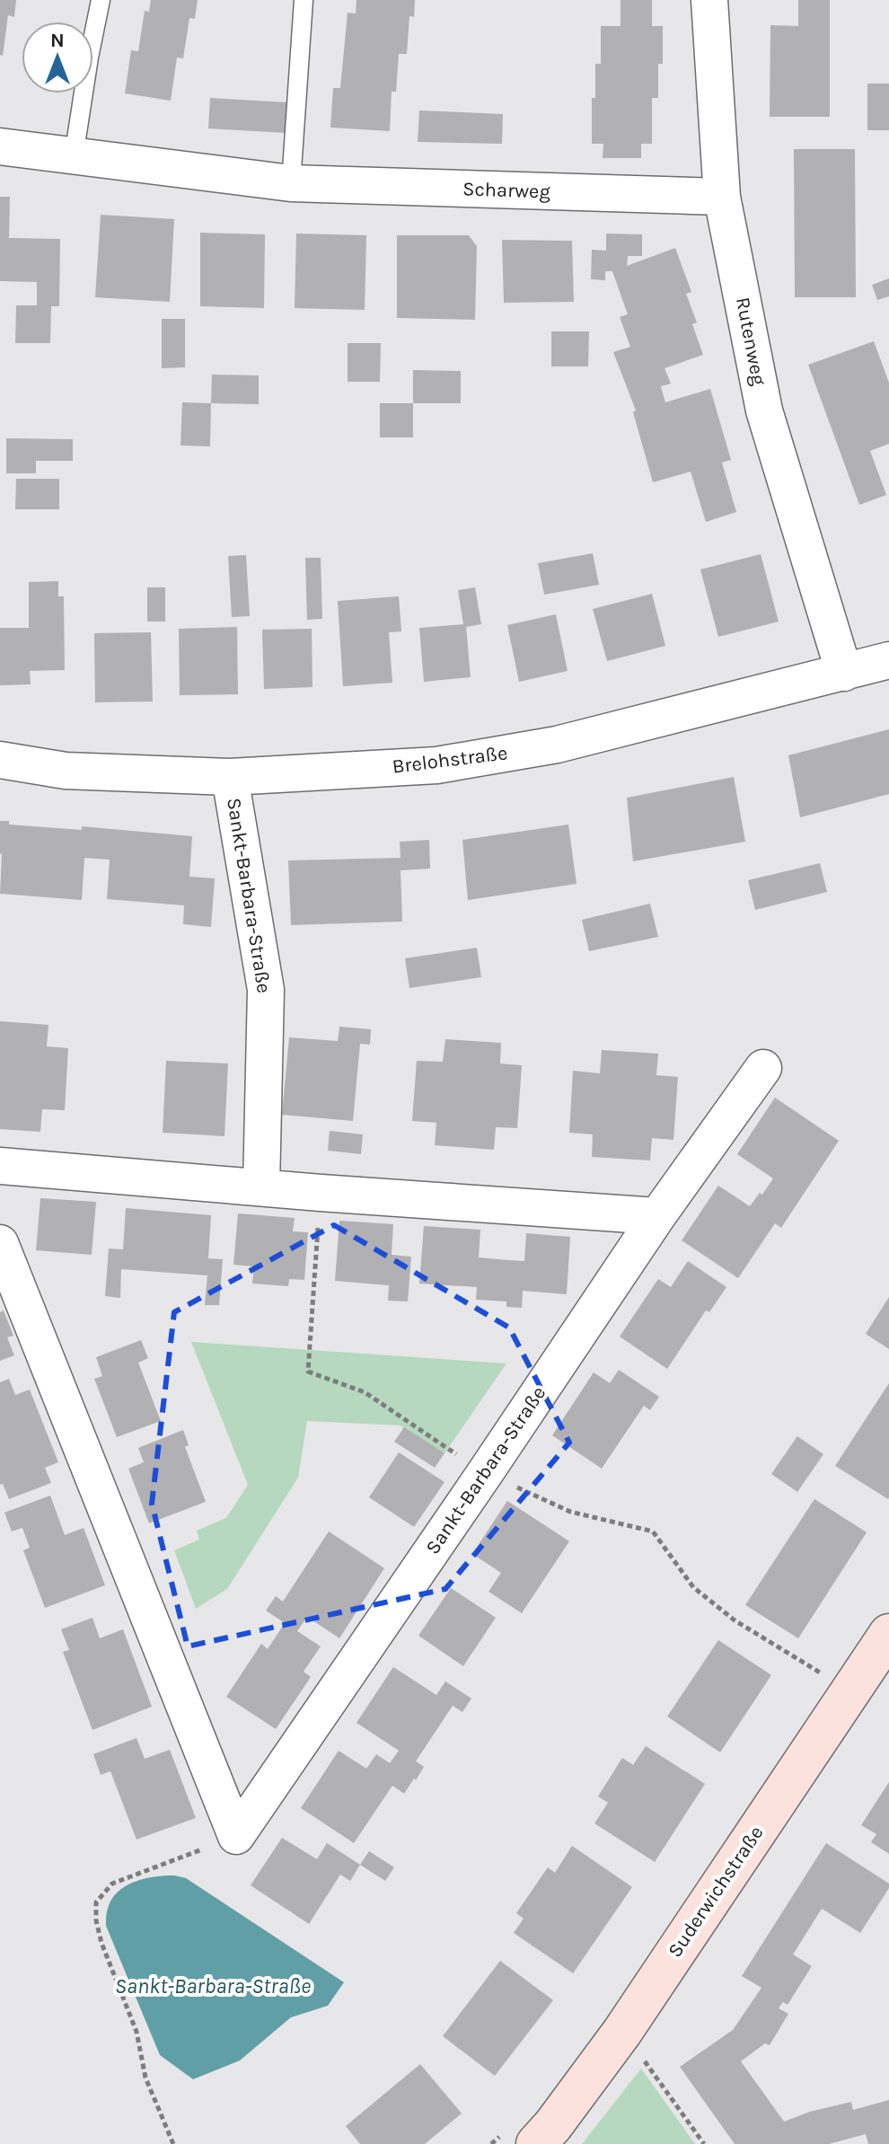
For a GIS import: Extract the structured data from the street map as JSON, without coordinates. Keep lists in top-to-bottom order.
{
  "streets": {
    "main road": ["Suderwichstraße"],
    "street": [
      "Scharweg",
      "Rutenweg",
      "Brelohstraße",
      "Sankt-Barbara-Straße"
    ]
  },
  "crossings": [
    ["Scharweg", "Rutenweg"],
    ["Rutenweg", "Brelohstraße"],
    ["Brelohstraße", "Sankt-Barbara-Straße"]
  ],
  "water": ["Sankt-Barbara-Straße"],
  "north": "top"
}
